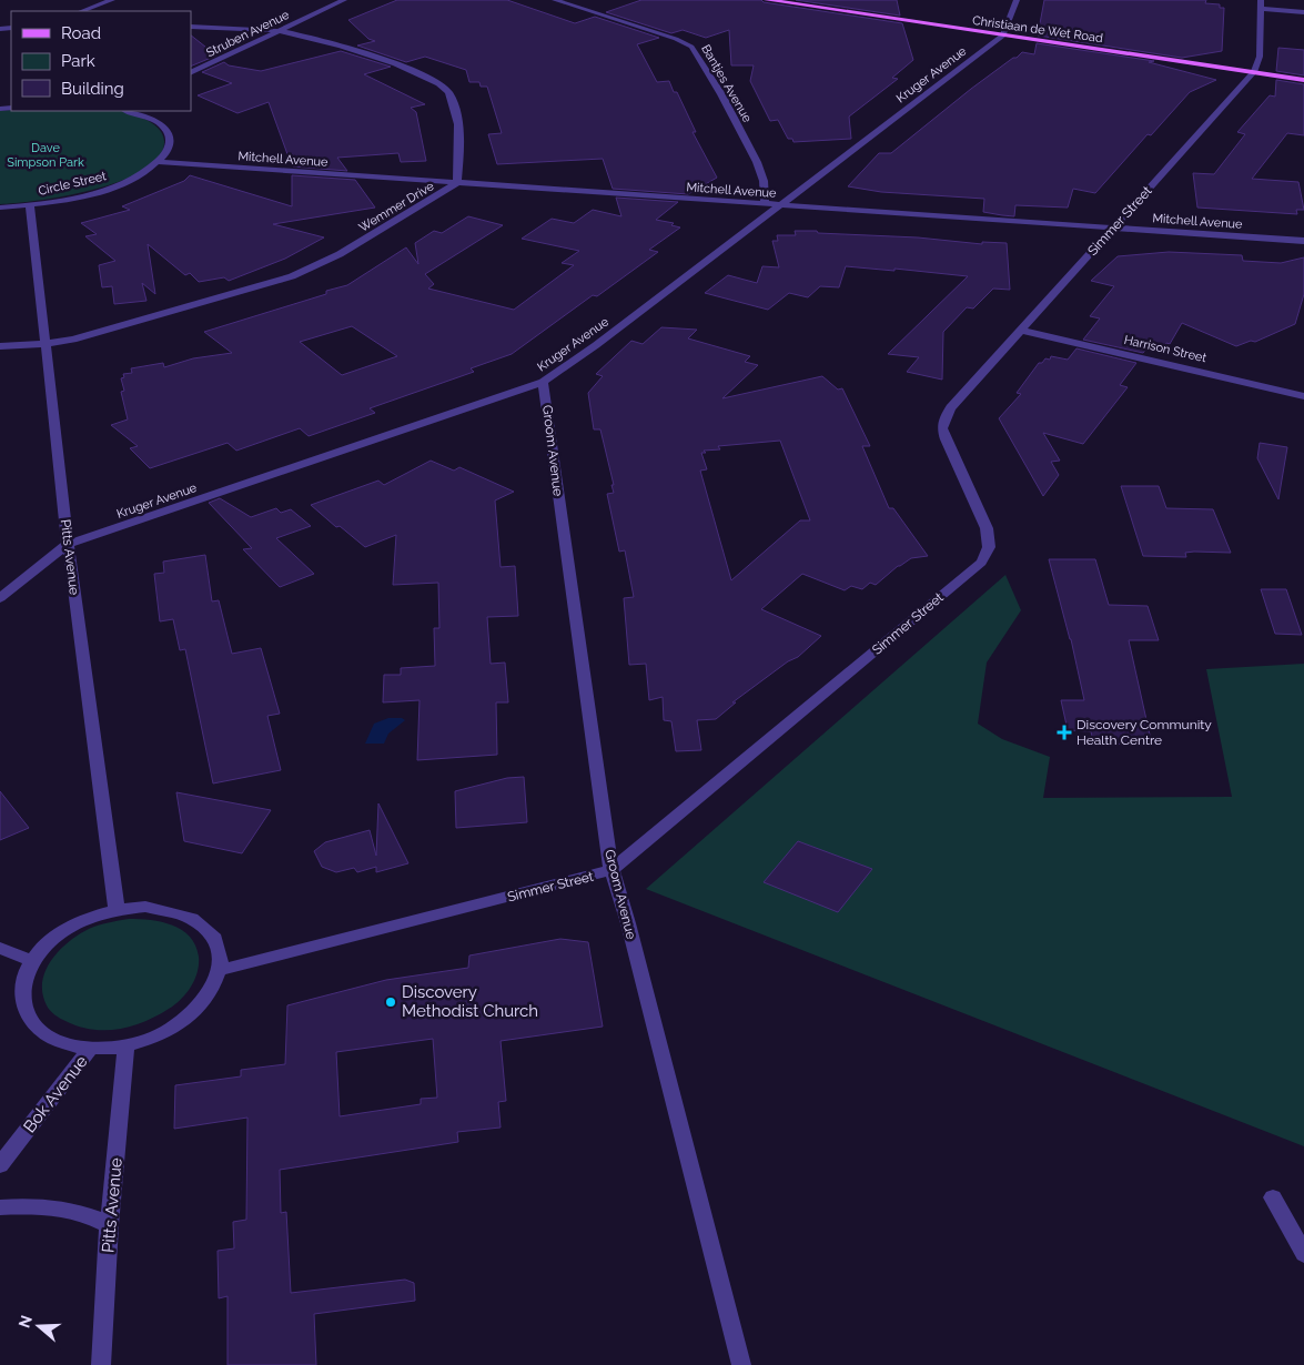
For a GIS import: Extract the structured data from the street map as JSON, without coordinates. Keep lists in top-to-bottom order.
{
  "streets": {
    "main road": ["Christiaan de Wet Road"],
    "street": [
      "Struben Avenue",
      "Kruger Avenue",
      "Bantjes Avenue",
      "Mitchell Avenue",
      "Circle Street",
      "Wemmer Drive",
      "Simmer Street",
      "Harrison Street",
      "Groom Avenue",
      "Pitts Avenue",
      "Bok Avenue"
    ]
  },
  "crossings": [
    ["Christiaan de Wet Road", "Kruger Avenue"],
    ["Christiaan de Wet Road", "Simmer Street"],
    ["Kruger Avenue", "Mitchell Avenue"],
    ["Kruger Avenue", "Groom Avenue"],
    ["Kruger Avenue", "Pitts Avenue"],
    ["Bantjes Avenue", "Mitchell Avenue"],
    ["Mitchell Avenue", "Circle Street"],
    ["Mitchell Avenue", "Wemmer Drive"],
    ["Mitchell Avenue", "Simmer Street"],
    ["Circle Street", "Pitts Avenue"],
    ["Wemmer Drive", "Pitts Avenue"],
    ["Simmer Street", "Harrison Street"],
    ["Simmer Street", "Groom Avenue"],
    ["Simmer Street", "Pitts Avenue"],
    ["Simmer Street", "Bok Avenue"],
    ["Pitts Avenue", "Bok Avenue"]
  ],
  "parks": ["Dave Simpson Park"],
  "places": {
    "health": ["Discovery Community Health Centre"],
    "other": ["Discovery Methodist Church"]
  },
  "legend": ["Road", "Park", "Building"],
  "north": "left"
}
